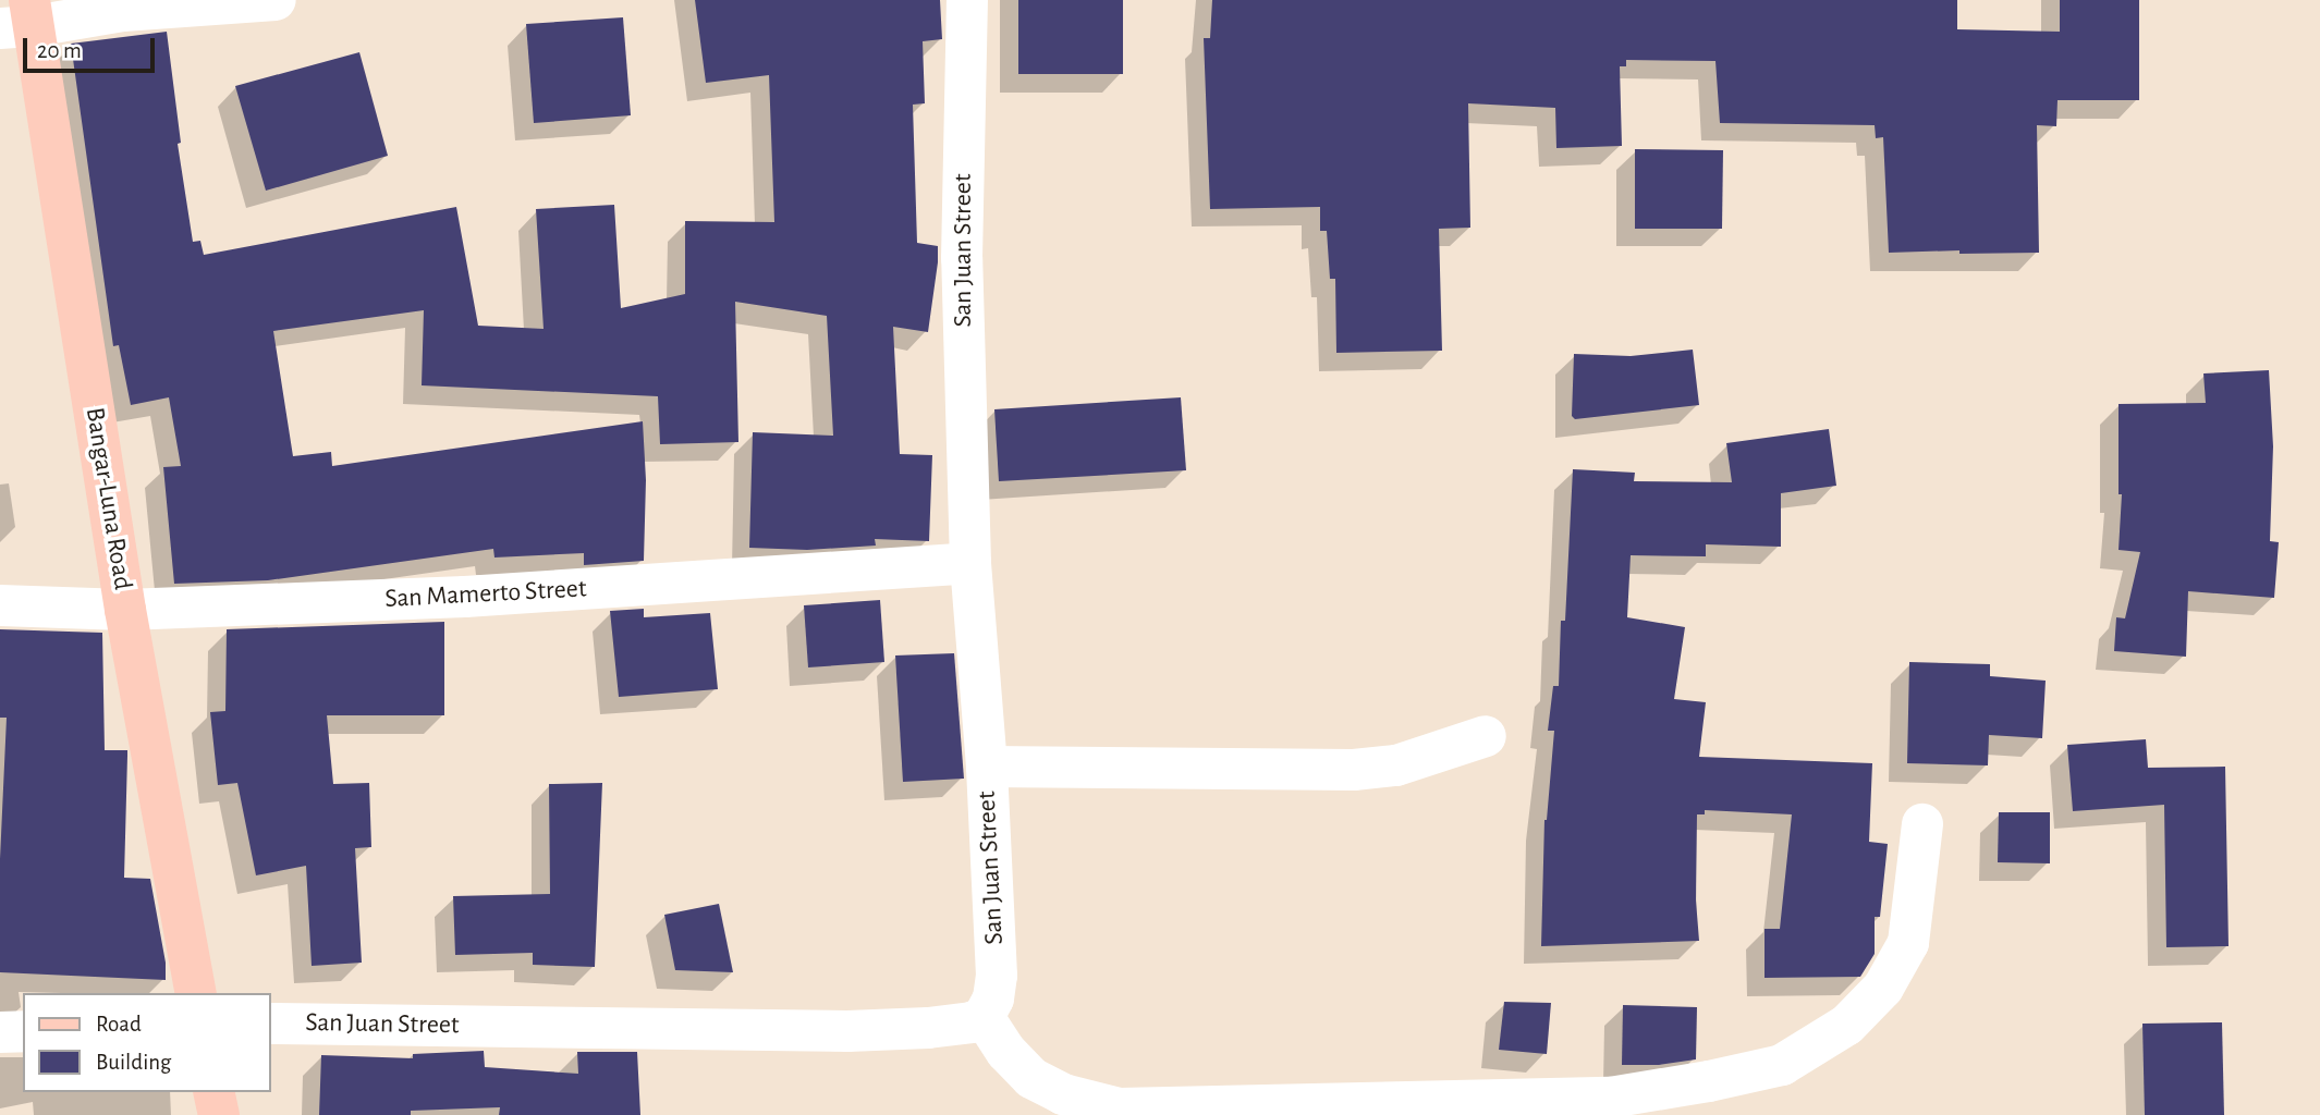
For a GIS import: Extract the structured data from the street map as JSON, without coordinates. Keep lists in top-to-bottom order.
{
  "streets": {
    "main road": ["Bangar-Luna Road"],
    "street": ["San Juan Street", "San Mamerto Street"]
  },
  "crossings": [
    ["San Juan Street", "San Mamerto Street"],
    ["Bangar-Luna Road", "San Mamerto Street"]
  ],
  "legend": ["Road", "Building"],
  "scale_bar": "20 m"
}
